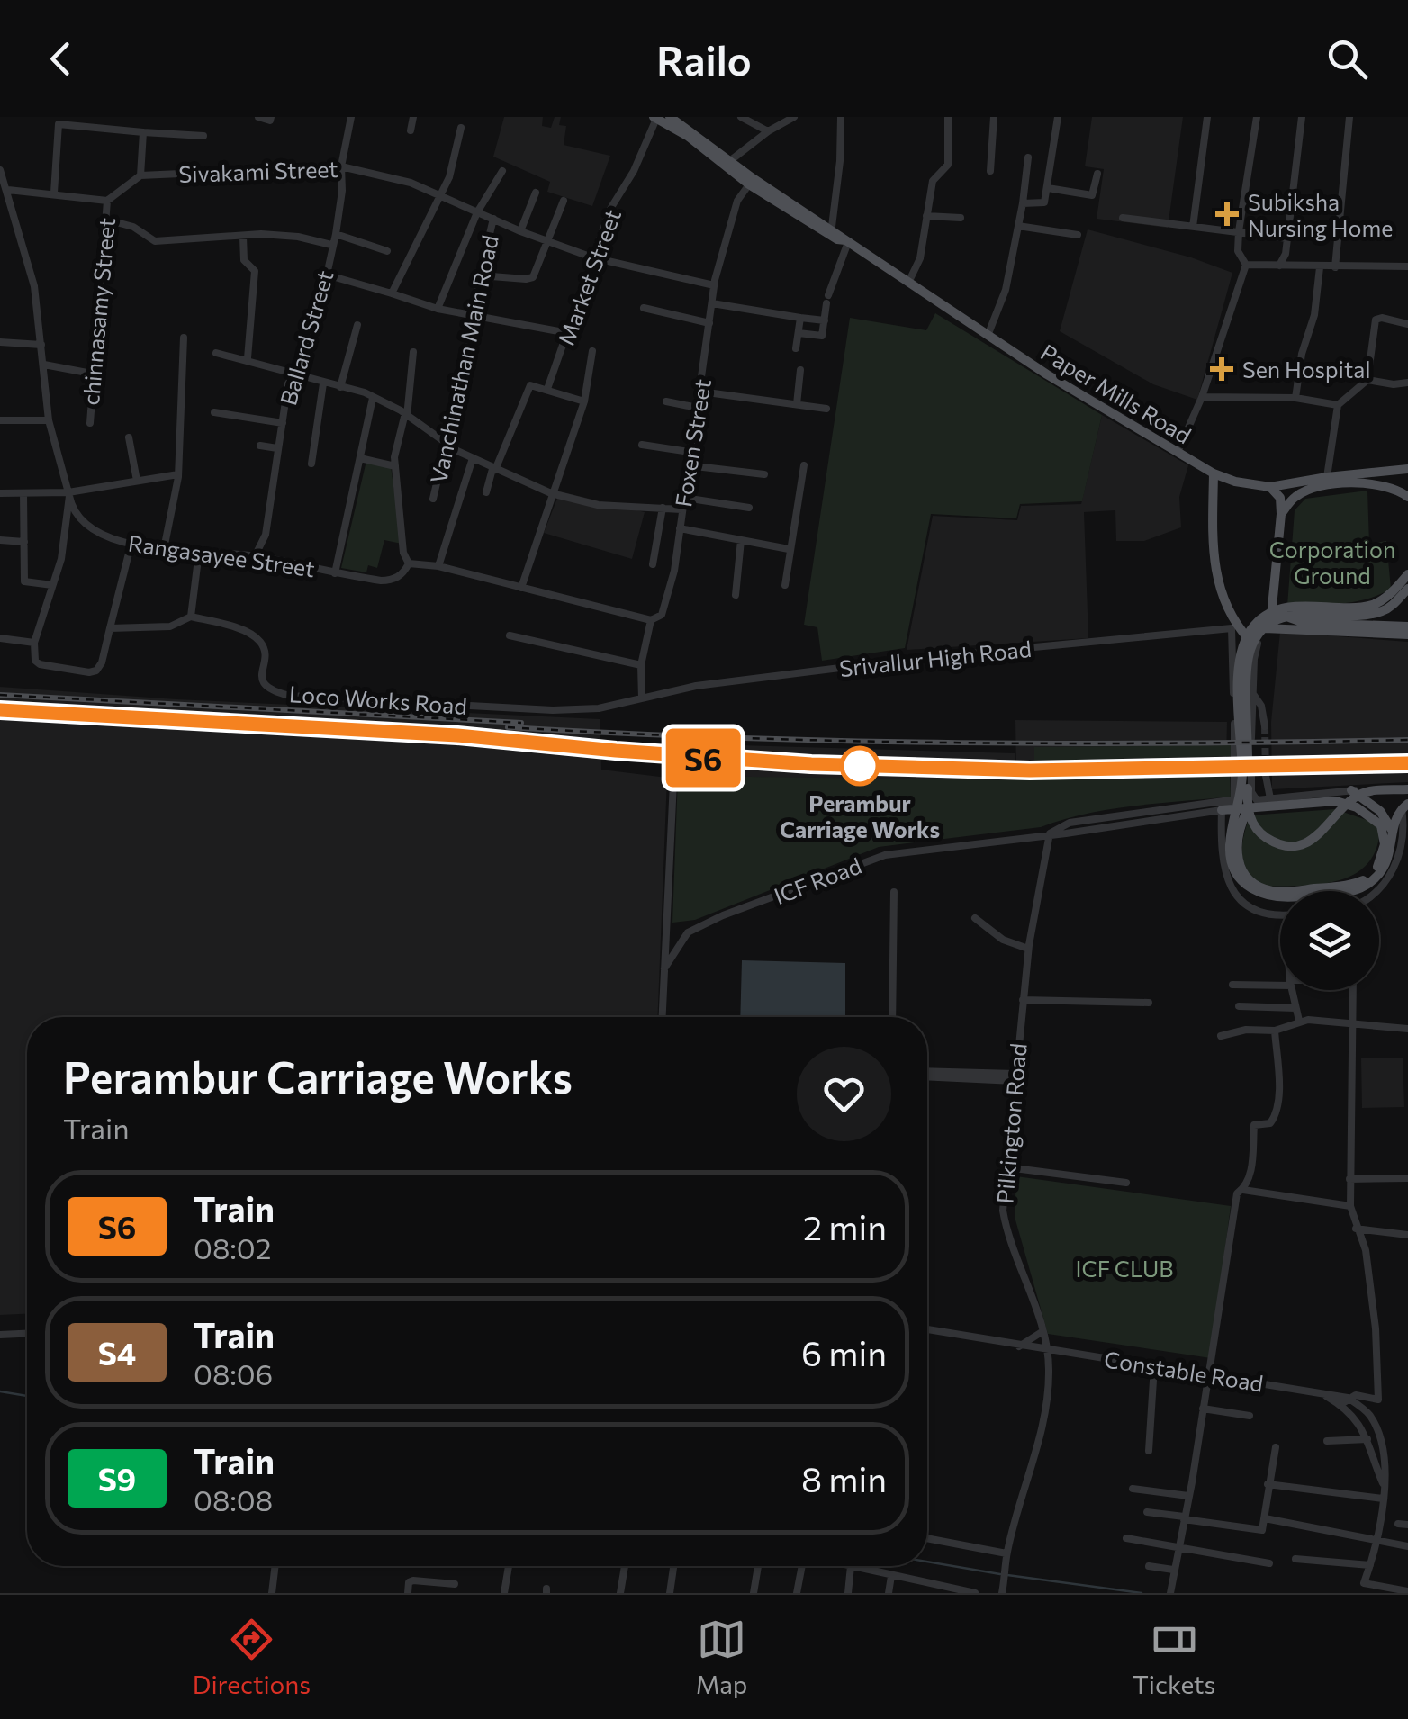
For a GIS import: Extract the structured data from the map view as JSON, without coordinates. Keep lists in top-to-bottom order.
{
  "streets": {
    "main road": ["Paper Mills Road"],
    "street": [
      "Sivakami Street",
      "Market Street",
      "chinnasamy Street",
      "Ballard Street",
      "Vanchinathan Main Road",
      "Foxen Street",
      "Rangasayee Street",
      "Srivallur High Road",
      "Loco Works Road",
      "ICF Road",
      "Pilkington Road",
      "Constable Road"
    ]
  },
  "crossings": [
    ["Sivakami Street", "Market Street"],
    ["Sivakami Street", "Ballard Street"],
    ["Sivakami Street", "Vanchinathan Main Road"],
    ["Sivakami Street", "Foxen Street"],
    ["Market Street", "Paper Mills Road"],
    ["Market Street", "Rangasayee Street"],
    ["Ballard Street", "Rangasayee Street"],
    ["Paper Mills Road", "Foxen Street"],
    ["Foxen Street", "Rangasayee Street"],
    ["Foxen Street", "Srivallur High Road"],
    ["Foxen Street", "Loco Works Road"],
    ["Srivallur High Road", "Loco Works Road"],
    ["ICF Road", "Pilkington Road"],
    ["Pilkington Road", "Constable Road"]
  ],
  "parks": ["Corporation Ground", "ICF CLUB"],
  "places": {
    "health": ["Subiksha Nursing Home", "Sen Hospital"],
    "other": ["Perambur Carriage Works"]
  },
  "page": {
    "header": "Railo",
    "on_map": "S6",
    "heading": ["Perambur Carriage Works", "Train"],
    "list": [
      {
        "mark": "S6",
        "name": "Train",
        "note": "08:02",
        "value": "2 min"
      },
      {
        "mark": "S4",
        "name": "Train",
        "note": "08:06",
        "value": "6 min"
      },
      {
        "mark": "S9",
        "name": "Train",
        "note": "08:08",
        "value": "8 min"
      }
    ],
    "tabs": ["Directions", "Map", "Tickets"]
  }
}
